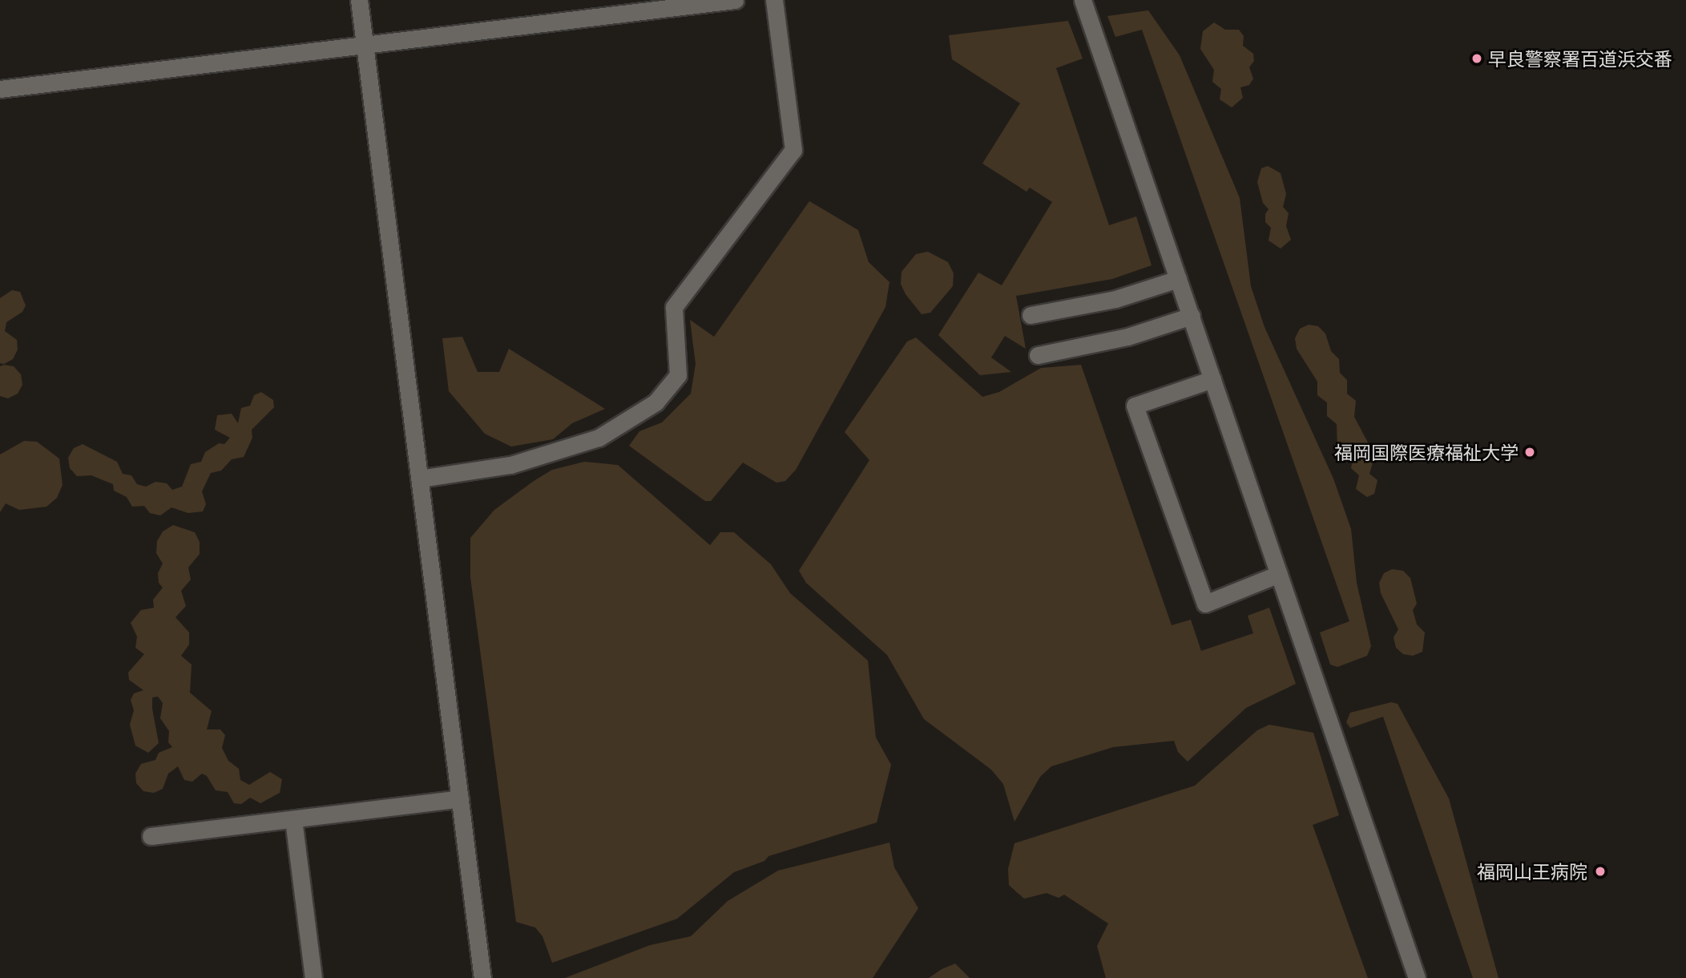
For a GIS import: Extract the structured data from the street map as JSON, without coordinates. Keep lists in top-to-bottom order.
{
  "places": ["早良警察署百道浜交番", "福岡国際医療福祉大学", "福岡山王病院"]
}
